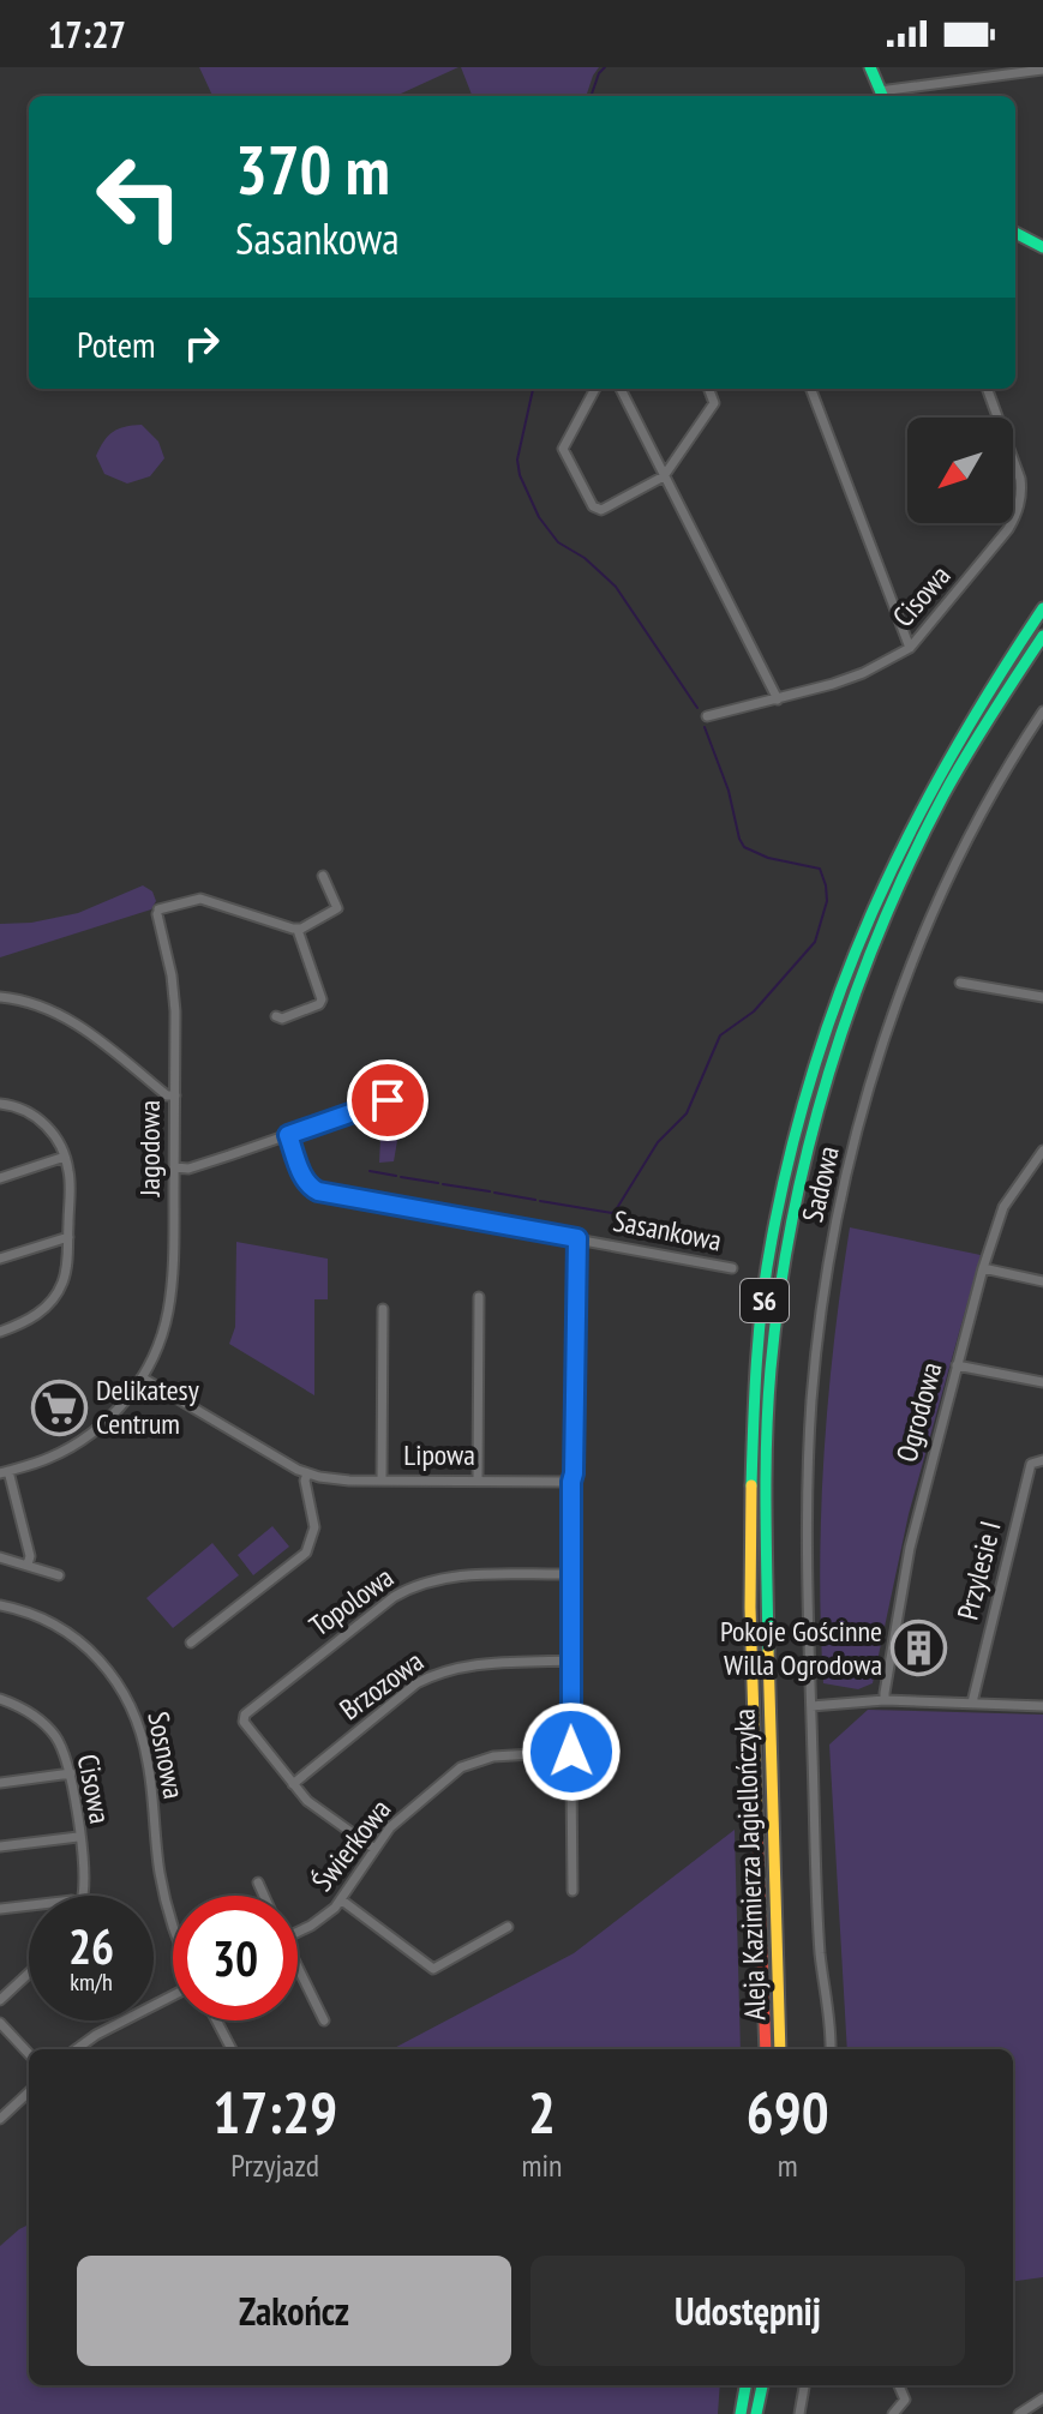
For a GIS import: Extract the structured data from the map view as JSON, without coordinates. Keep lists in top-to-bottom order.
{
  "streets": {
    "main road": ["S6", "Aleja Kazimierza Jagiellończyka"],
    "street": [
      "Cisowa",
      "Jagodowa",
      "Sadowa",
      "Sasankowa",
      "Ogrodowa",
      "Lipowa",
      "Przylesie I",
      "Topolowa",
      "Brzozowa",
      "Sosnowa",
      "Świerkowa"
    ]
  },
  "crossings": [
    ["Topolowa", "Brzozowa"]
  ],
  "places": {
    "supermarket": ["Delikatesy Centrum"],
    "building": ["Pokoje Gościnne Willa Ogrodowa"]
  },
  "north": "bottom left",
  "page": {
    "status": "17:27",
    "turn": ["370 m", "Sasankowa"],
    "then": "Potem",
    "speed": "26 km/h",
    "limit": "30",
    "eta": [
      "17:29",
      "Przyjazd",
      "2",
      "min",
      "690",
      "m"
    ],
    "buttons": ["Zakończ", "Udostępnij"]
  }
}
